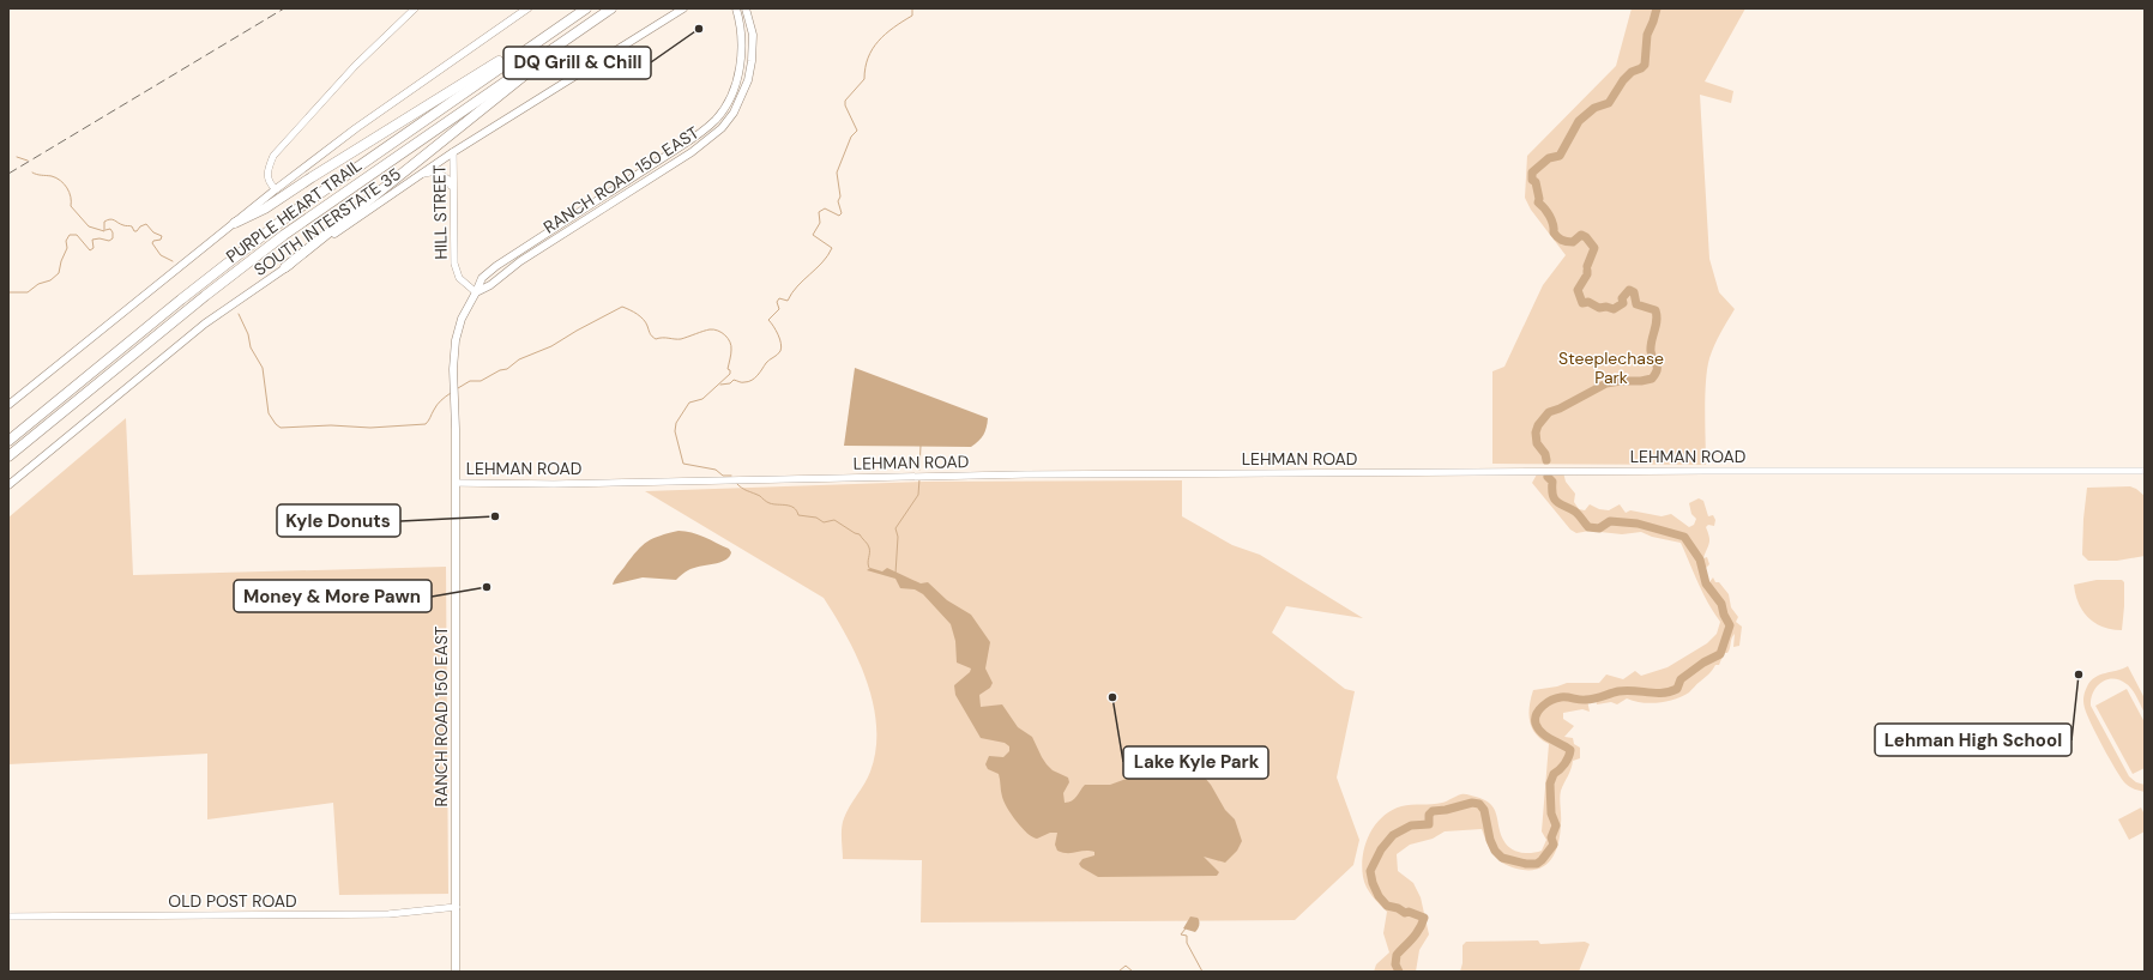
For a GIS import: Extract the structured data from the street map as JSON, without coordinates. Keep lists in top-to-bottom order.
{
  "streets": {
    "highway": ["PURPLE HEART TRAIL"],
    "main road": ["RANCH ROAD 150 EAST", "SOUTH INTERSTATE 35"],
    "street": ["HILL STREET", "LEHMAN ROAD", "OLD POST ROAD"]
  },
  "crossings": [
    ["RANCH ROAD 150 EAST", "HILL STREET"],
    ["RANCH ROAD 150 EAST", "LEHMAN ROAD"],
    ["RANCH ROAD 150 EAST", "OLD POST ROAD"],
    ["HILL STREET", "SOUTH INTERSTATE 35"]
  ],
  "parks": ["Steeplechase Park"],
  "places": [
    "DQ Grill & Chill",
    "Kyle Donuts",
    "Money & More Pawn",
    "Lehman High School",
    "Lake Kyle Park"
  ]
}
